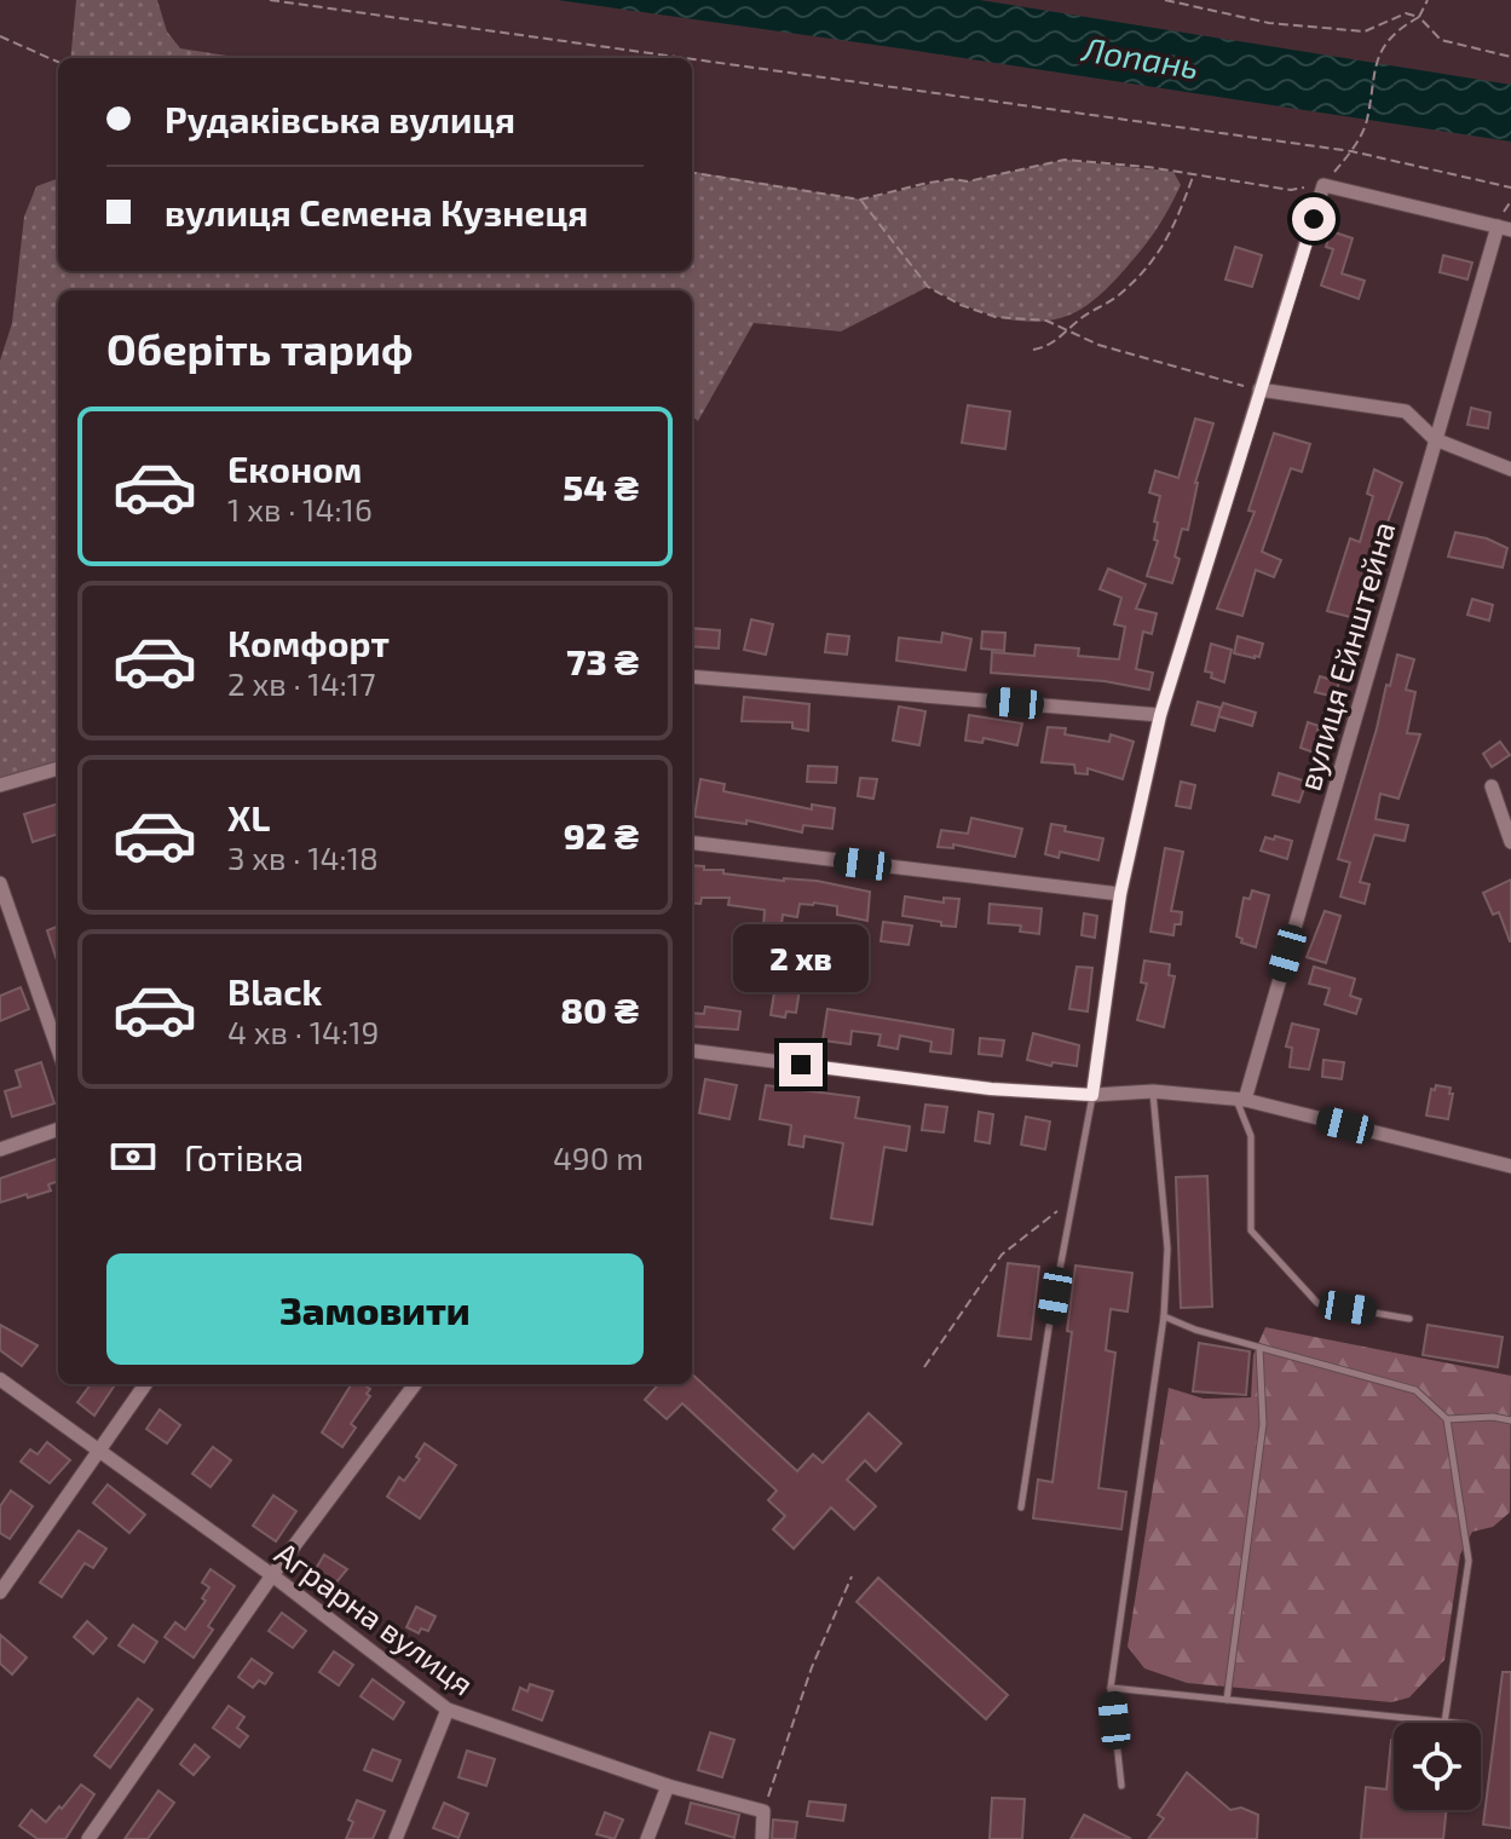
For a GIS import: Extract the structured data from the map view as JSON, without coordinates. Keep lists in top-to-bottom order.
{
  "streets": {
    "street": ["вулиця Ейнштейна", "Аграрна вулиця"]
  },
  "water": ["Лопань"],
  "page": {
    "banner": ["Рудаківська вулиця", "вулиця Семена Кузнеця"],
    "heading": "Оберіть тариф",
    "list": [
      {
        "name": "Економ",
        "note": "1 хв · 14:16",
        "value": "54 ₴"
      },
      {
        "name": "Комфорт",
        "note": "2 хв · 14:17",
        "value": "73 ₴"
      },
      {
        "name": "XL",
        "note": "3 хв · 14:18",
        "value": "92 ₴"
      },
      {
        "name": "Black",
        "note": "4 хв · 14:19",
        "value": "80 ₴"
      }
    ],
    "bubble": "2 хв",
    "pay": ["Готівка", "490 m"],
    "buttons": "Замовити"
  }
}
